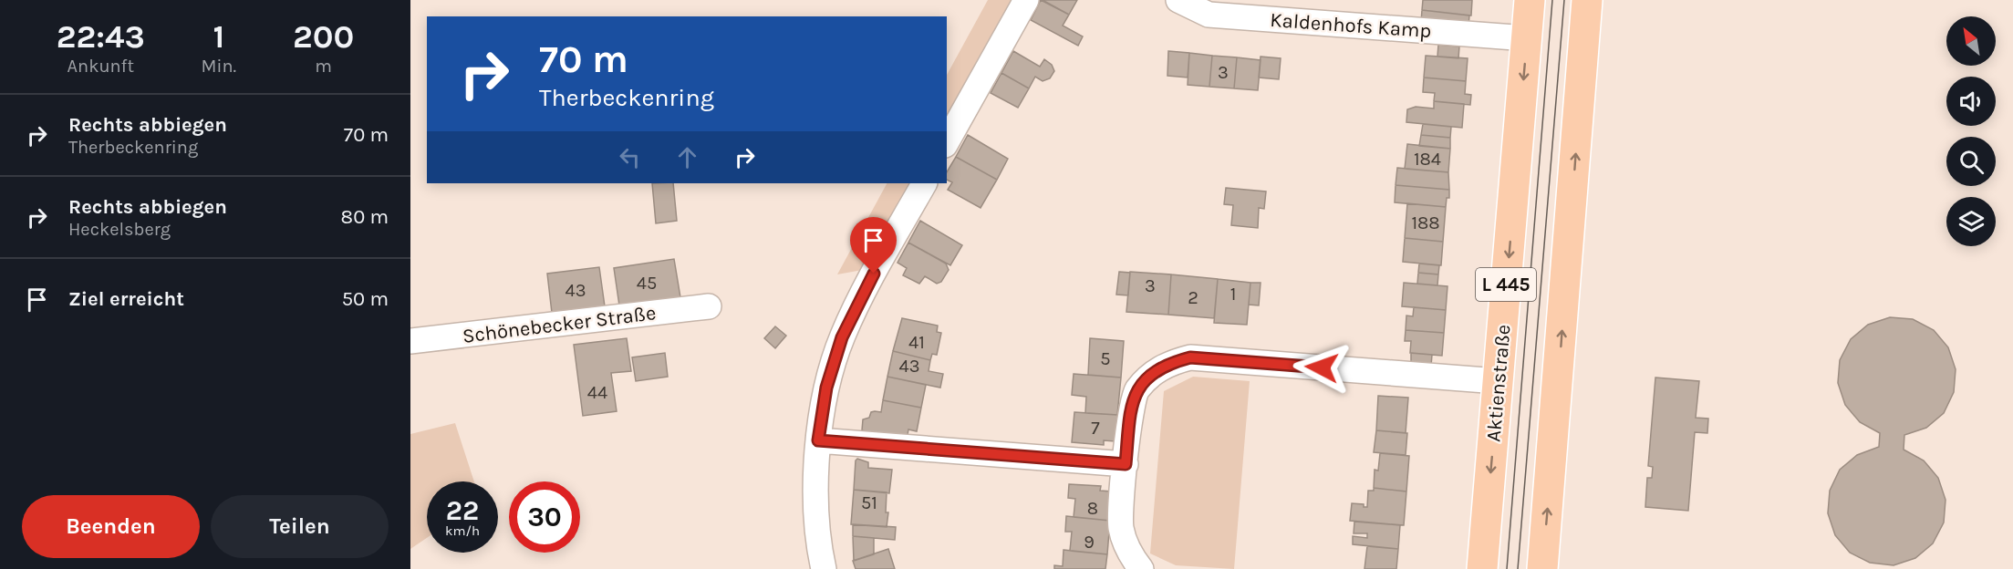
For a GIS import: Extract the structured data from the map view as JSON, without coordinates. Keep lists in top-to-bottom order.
{
  "streets": {
    "main road": ["L 445", "Aktienstraße"],
    "street": ["Kaldenhofs Kamp", "Schönebecker Straße"]
  },
  "crossings": [
    ["Kaldenhofs Kamp", "Aktienstraße"]
  ],
  "house_numbers": [
    "3",
    "184",
    "188",
    "45",
    "3",
    "43",
    "1",
    "2",
    "41",
    "5",
    "43",
    "44",
    "7",
    "51",
    "8",
    "9"
  ],
  "north": "top left",
  "page": {
    "eta": [
      "22:43",
      "Ankunft",
      "1",
      "Min.",
      "200",
      "m"
    ],
    "turn": ["70 m", "Therbeckenring"],
    "list": [
      {
        "name": "Rechts abbiegen",
        "note": "Therbeckenring",
        "value": "70 m"
      },
      {
        "name": "Rechts abbiegen",
        "note": "Heckelsberg",
        "value": "80 m"
      },
      {
        "name": "Ziel erreicht",
        "value": "50 m"
      }
    ],
    "speed": "22 km/h",
    "limit": "30",
    "buttons": ["Beenden", "Teilen"]
  }
}
